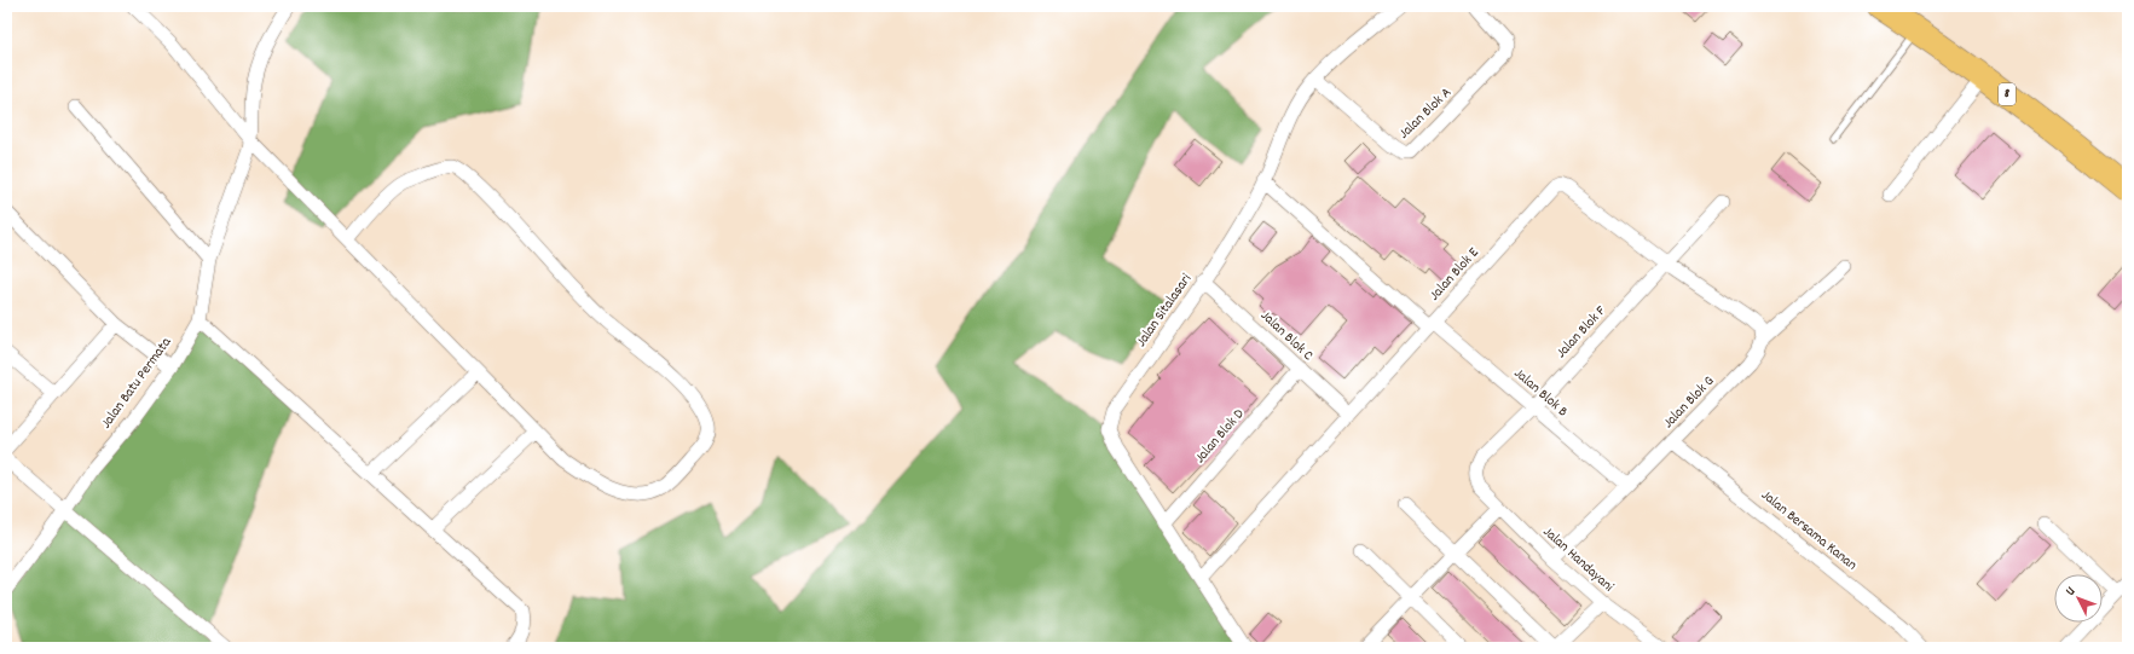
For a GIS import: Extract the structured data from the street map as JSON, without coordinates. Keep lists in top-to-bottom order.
{
  "streets": {
    "highway": ["8"],
    "street": [
      "Jalan Blok A",
      "Jalan Blok E",
      "Jalan Sitalasari",
      "Jalan Blok F",
      "Jalan Blok C",
      "Jalan Batu Permata",
      "Jalan Blok B",
      "Jalan Blok G",
      "Jalan Blok D",
      "Jalan Bersama Kanan",
      "Jalan Handayani"
    ]
  },
  "crossings": [
    ["Jalan Blok A", "Jalan Sitalasari"],
    ["Jalan Blok E", "Jalan Sitalasari"],
    ["Jalan Blok E", "Jalan Blok F"],
    ["Jalan Blok E", "Jalan Blok C"],
    ["Jalan Blok E", "Jalan Blok B"],
    ["Jalan Blok E", "Jalan Blok G"],
    ["Jalan Sitalasari", "Jalan Blok C"],
    ["Jalan Sitalasari", "Jalan Blok B"],
    ["Jalan Sitalasari", "Jalan Blok D"],
    ["Jalan Blok F", "Jalan Blok B"],
    ["Jalan Blok F", "Jalan Handayani"],
    ["Jalan Blok C", "Jalan Blok D"],
    ["Jalan Blok B", "Jalan Blok G"],
    ["Jalan Blok G", "Jalan Bersama Kanan"],
    ["Jalan Blok G", "Jalan Handayani"]
  ],
  "north": "top left"
}
